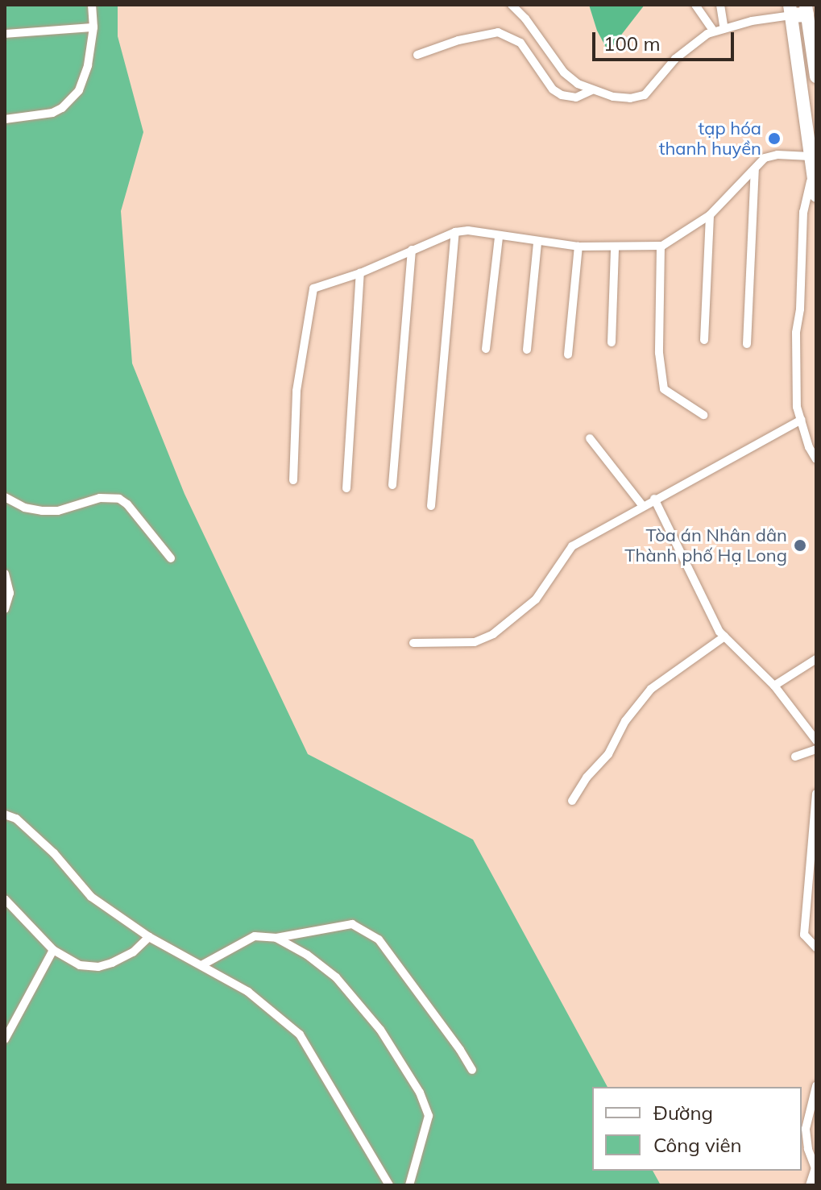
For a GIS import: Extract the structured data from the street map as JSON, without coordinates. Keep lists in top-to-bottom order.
{
  "places": ["tạp hóa thanh huyền", "Tòa án Nhân dân Thành phố Hạ Long"],
  "legend": ["Đường", "Công viên"],
  "scale_bar": "100 m"
}
